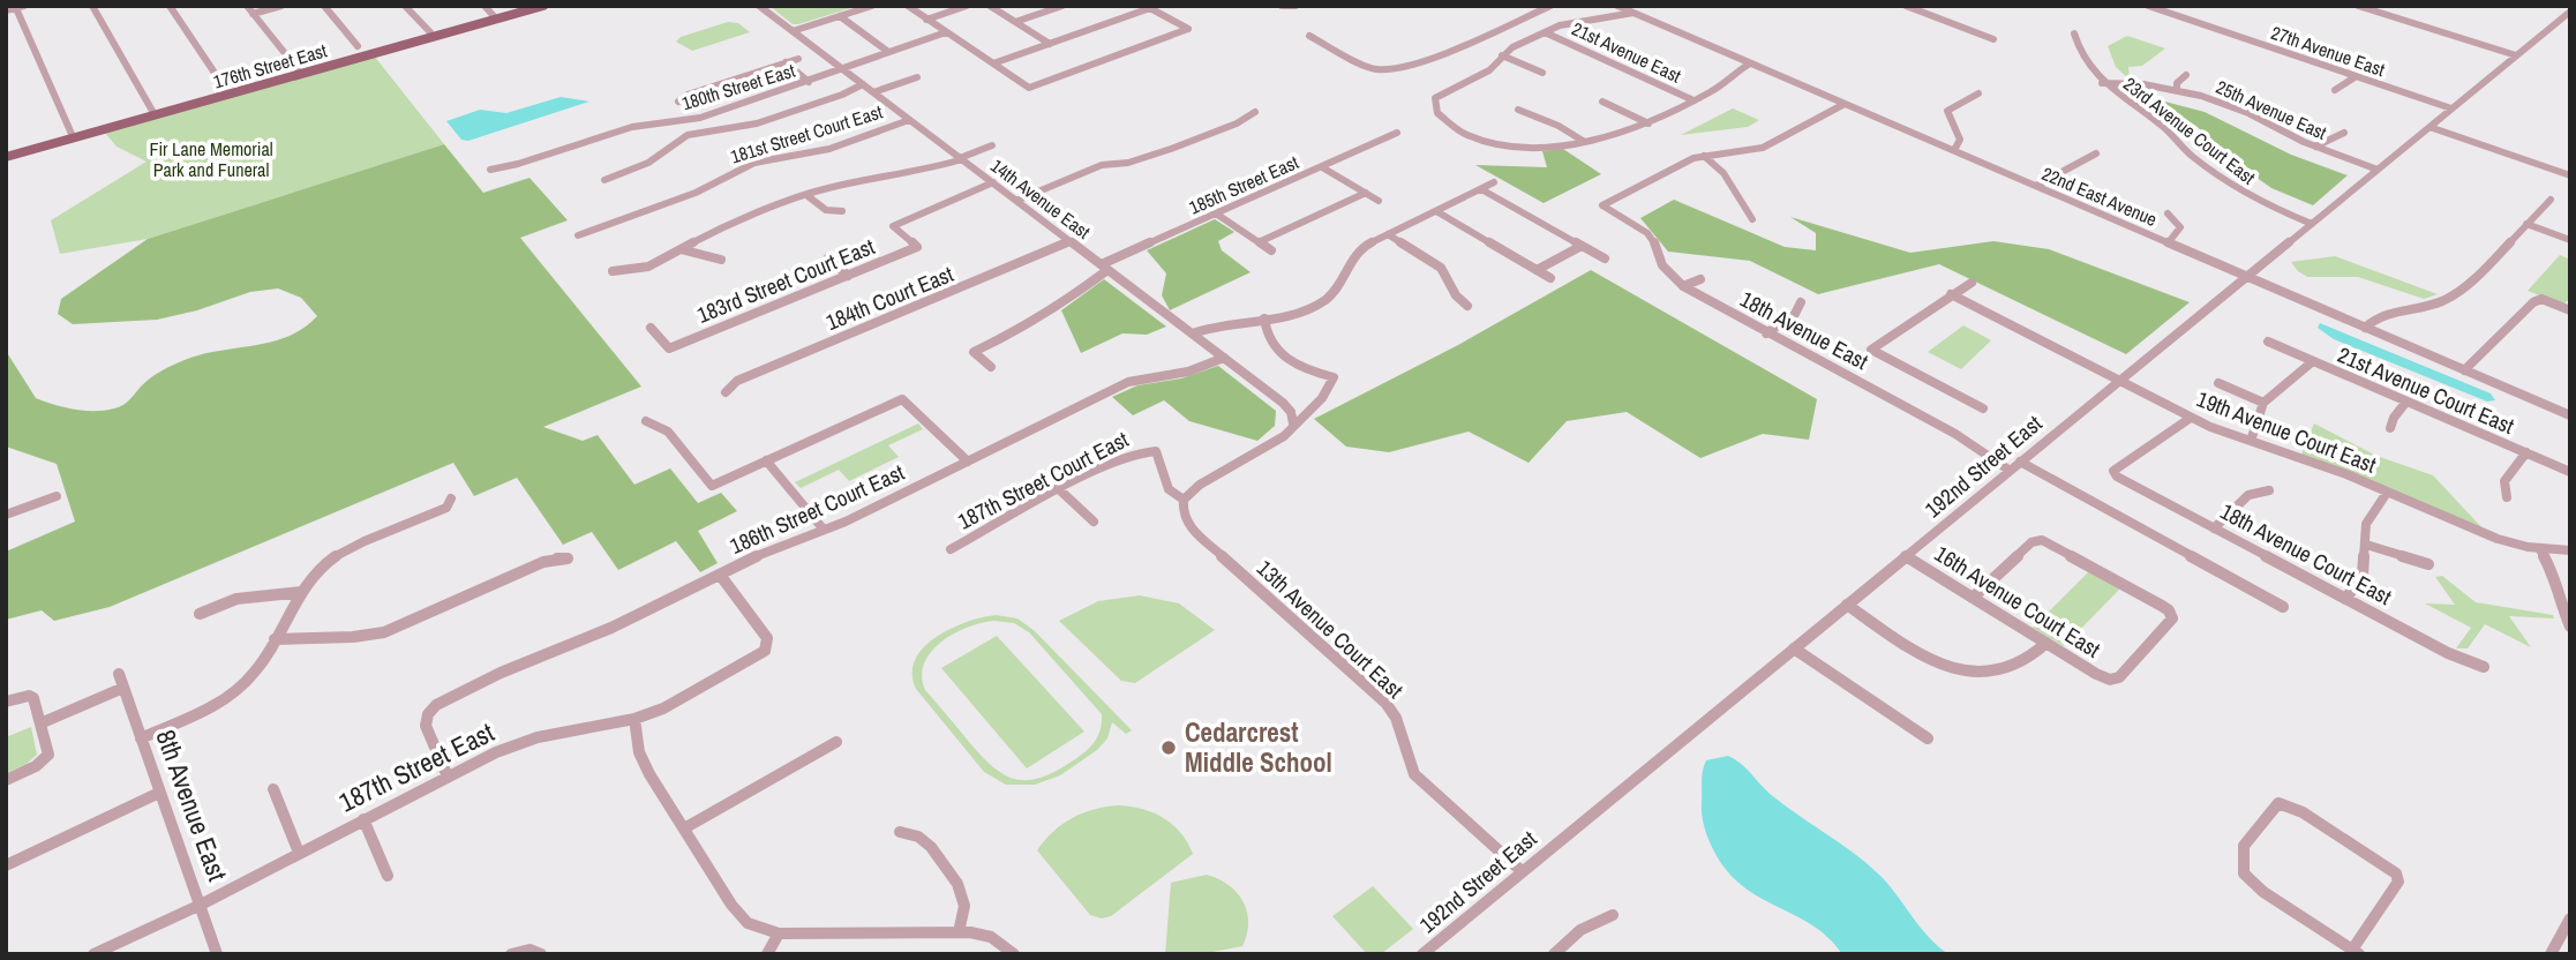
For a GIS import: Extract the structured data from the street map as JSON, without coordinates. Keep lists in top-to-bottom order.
{
  "streets": {
    "main road": ["176th Street East"],
    "street": [
      "27th Avenue East",
      "21st Avenue East",
      "180th Street East",
      "25th Avenue East",
      "23rd Avenue Court East",
      "181st Street Court East",
      "185th Street East",
      "22nd East Avenue",
      "14th Avenue East",
      "183rd Street Court East",
      "184th Court East",
      "18th Avenue East",
      "21st Avenue Court East",
      "19th Avenue Court East",
      "192nd Street East",
      "187th Street Court East",
      "186th Street Court East",
      "18th Avenue Court East",
      "16th Avenue Court East",
      "13th Avenue Court East",
      "187th Street East",
      "8th Avenue East"
    ]
  },
  "crossings": [
    ["27th Avenue East", "192nd Street East"],
    ["180th Street East", "14th Avenue East"],
    ["25th Avenue East", "23rd Avenue Court East"],
    ["25th Avenue East", "192nd Street East"],
    ["23rd Avenue Court East", "192nd Street East"],
    ["181st Street Court East", "14th Avenue East"],
    ["185th Street East", "14th Avenue East"],
    ["22nd East Avenue", "192nd Street East"],
    ["14th Avenue East", "183rd Street Court East"],
    ["14th Avenue East", "184th Court East"],
    ["14th Avenue East", "186th Street Court East"],
    ["18th Avenue East", "192nd Street East"],
    ["19th Avenue Court East", "192nd Street East"],
    ["192nd Street East", "16th Avenue Court East"],
    ["192nd Street East", "13th Avenue Court East"],
    ["187th Street Court East", "13th Avenue Court East"],
    ["186th Street Court East", "187th Street East"],
    ["187th Street East", "8th Avenue East"]
  ],
  "parks": ["Fir Lane Memorial Park and Funeral"],
  "places": ["Cedarcrest Middle School"]
}
